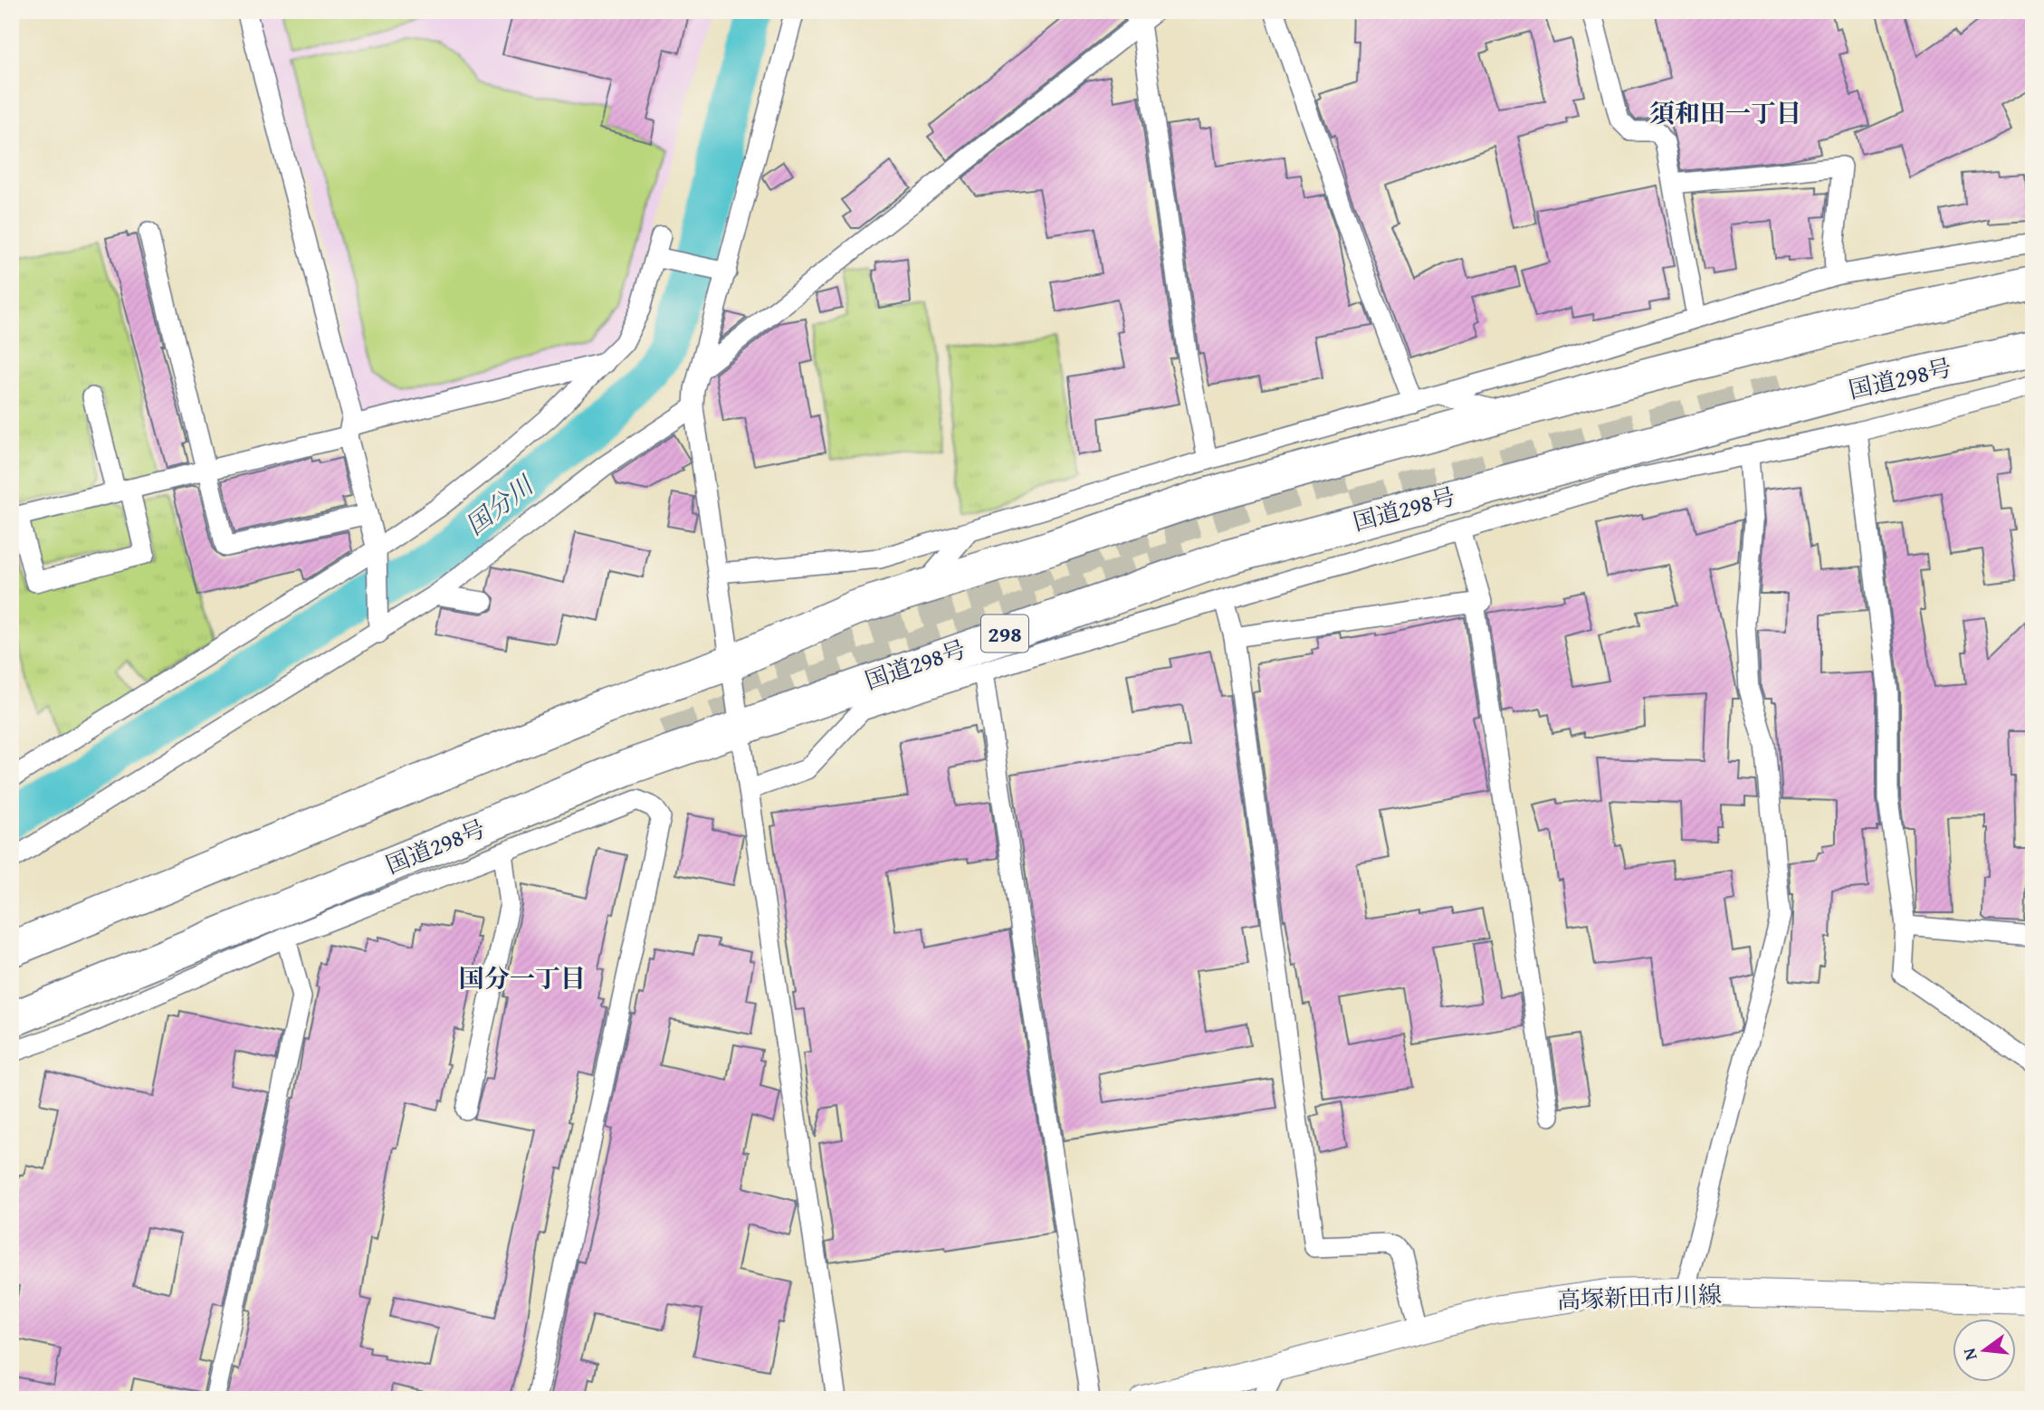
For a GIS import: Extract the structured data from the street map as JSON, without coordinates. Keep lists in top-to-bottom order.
{
  "streets": {
    "highway": ["国道298号", "298"],
    "main road": ["高塚新田市川線"]
  },
  "districts": ["須和田一丁目", "国分一丁目"],
  "water": ["国分川"],
  "north": "left"
}
